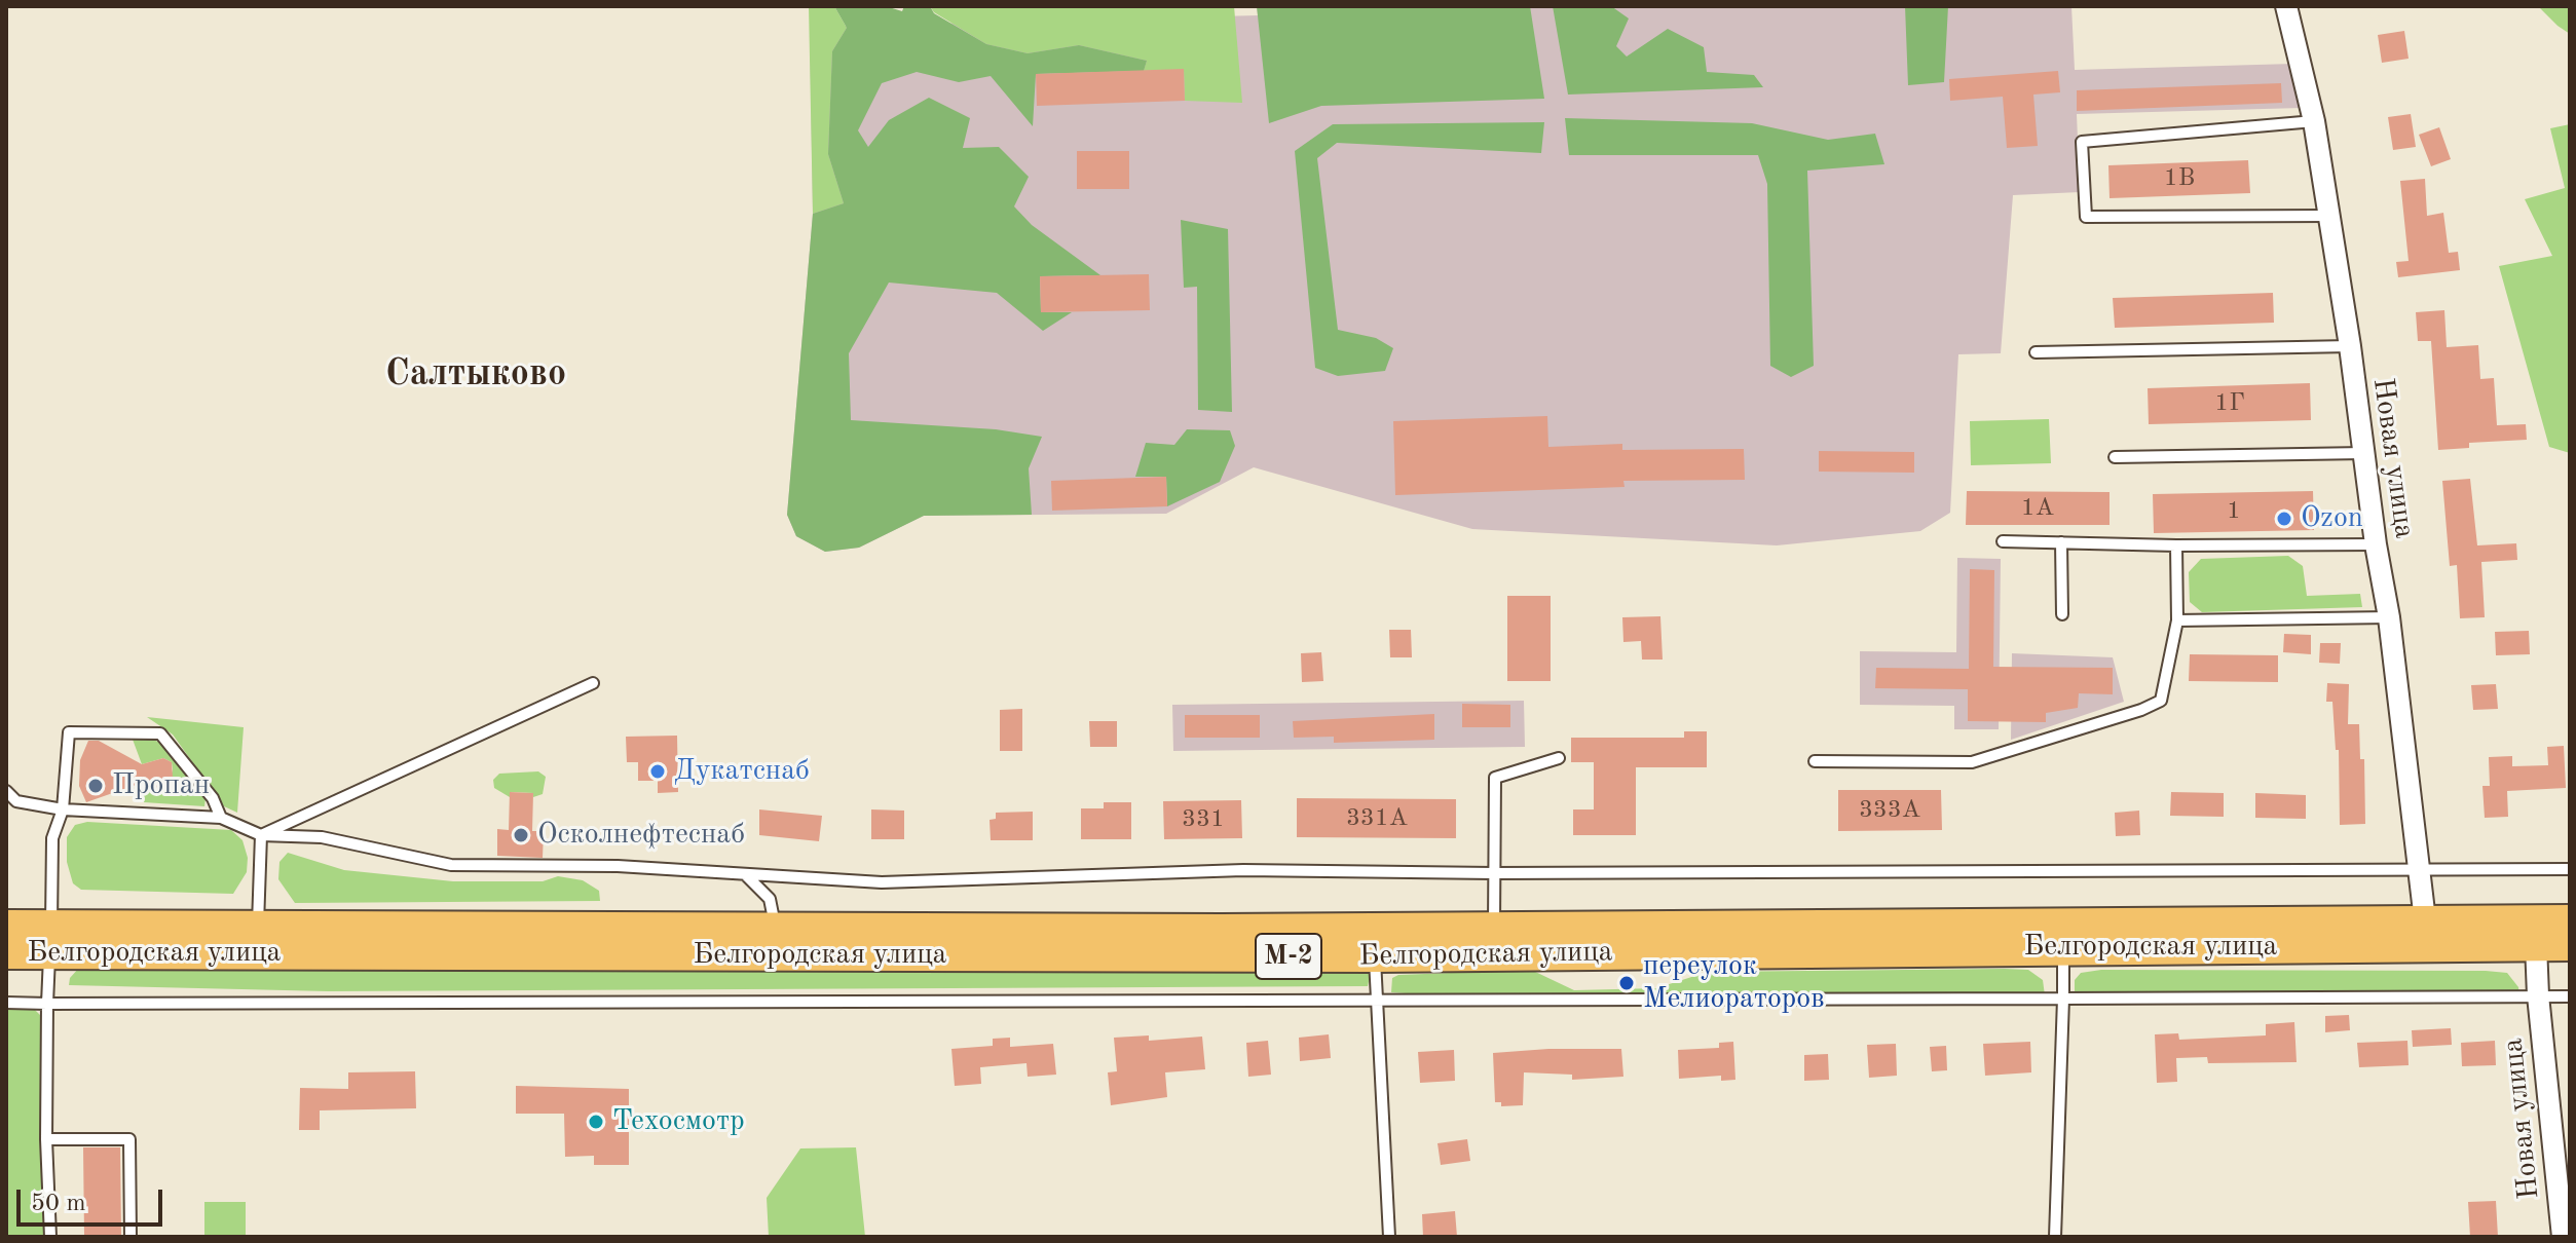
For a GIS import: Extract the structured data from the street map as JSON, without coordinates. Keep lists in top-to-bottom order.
{
  "streets": {
    "main road": ["Белгородская улица", "М-2"],
    "street": ["Новая улица"]
  },
  "crossings": [
    ["Новая улица", "Белгородская улица"]
  ],
  "districts": ["Салтыково"],
  "places": [
    "Ozon",
    "Дукатснаб",
    "Пропан",
    "Осколнефтеснаб",
    "переулок Мелиораторов",
    "Техосмотр"
  ],
  "house_numbers": [
    "1В",
    "1Г",
    "1А",
    "1",
    "333А",
    "331А",
    "331"
  ],
  "scale_bar": "50 m"
}
